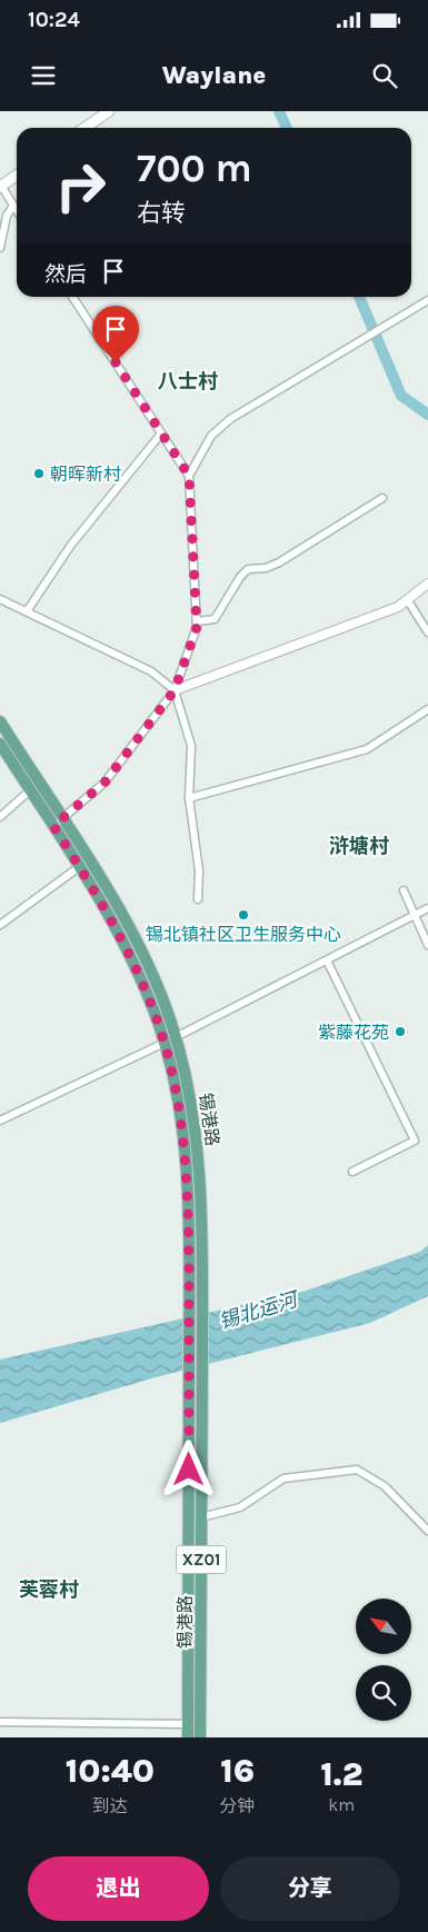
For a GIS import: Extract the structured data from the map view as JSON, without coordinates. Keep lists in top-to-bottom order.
{
  "streets": {
    "main road": ["锡港路", "XZ01"]
  },
  "districts": ["八士村", "浒塘村", "芙蓉村"],
  "water": ["锡北运河"],
  "places": ["朝晖新村", "锡北镇社区卫生服务中心", "紫藤花苑"],
  "north": "top left",
  "page": {
    "status": "10:24",
    "header": "Waylane",
    "turn": ["700 m", "右转"],
    "then": "然后",
    "eta": [
      "10:40",
      "到达",
      "16",
      "分钟",
      "1.2",
      "km"
    ],
    "buttons": ["退出", "分享"]
  }
}
